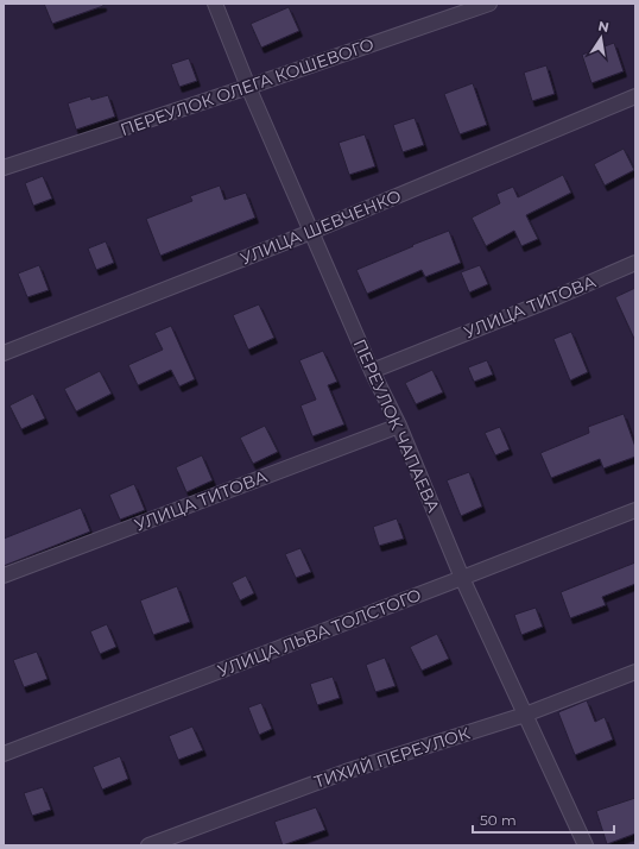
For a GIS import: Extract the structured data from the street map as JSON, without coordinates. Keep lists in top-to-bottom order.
{
  "streets": {
    "street": [
      "ПЕРЕУЛОК ОЛЕГА КОШЕВОГО",
      "УЛИЦА ШЕВЧЕНКО",
      "УЛИЦА ТИТОВА",
      "ПЕРЕУЛОК ЧАПАЕВА",
      "УЛИЦА ЛЬВА ТОЛСТОГО",
      "ТИХИЙ ПЕРЕУЛОК"
    ]
  },
  "crossings": [
    ["ПЕРЕУЛОК ОЛЕГА КОШЕВОГО", "ПЕРЕУЛОК ЧАПАЕВА"],
    ["УЛИЦА ШЕВЧЕНКО", "ПЕРЕУЛОК ЧАПАЕВА"],
    ["УЛИЦА ТИТОВА", "ПЕРЕУЛОК ЧАПАЕВА"],
    ["ПЕРЕУЛОК ЧАПАЕВА", "УЛИЦА ЛЬВА ТОЛСТОГО"],
    ["ПЕРЕУЛОК ЧАПАЕВА", "ТИХИЙ ПЕРЕУЛОК"]
  ],
  "scale_bar": "50 m",
  "north": "top"
}
